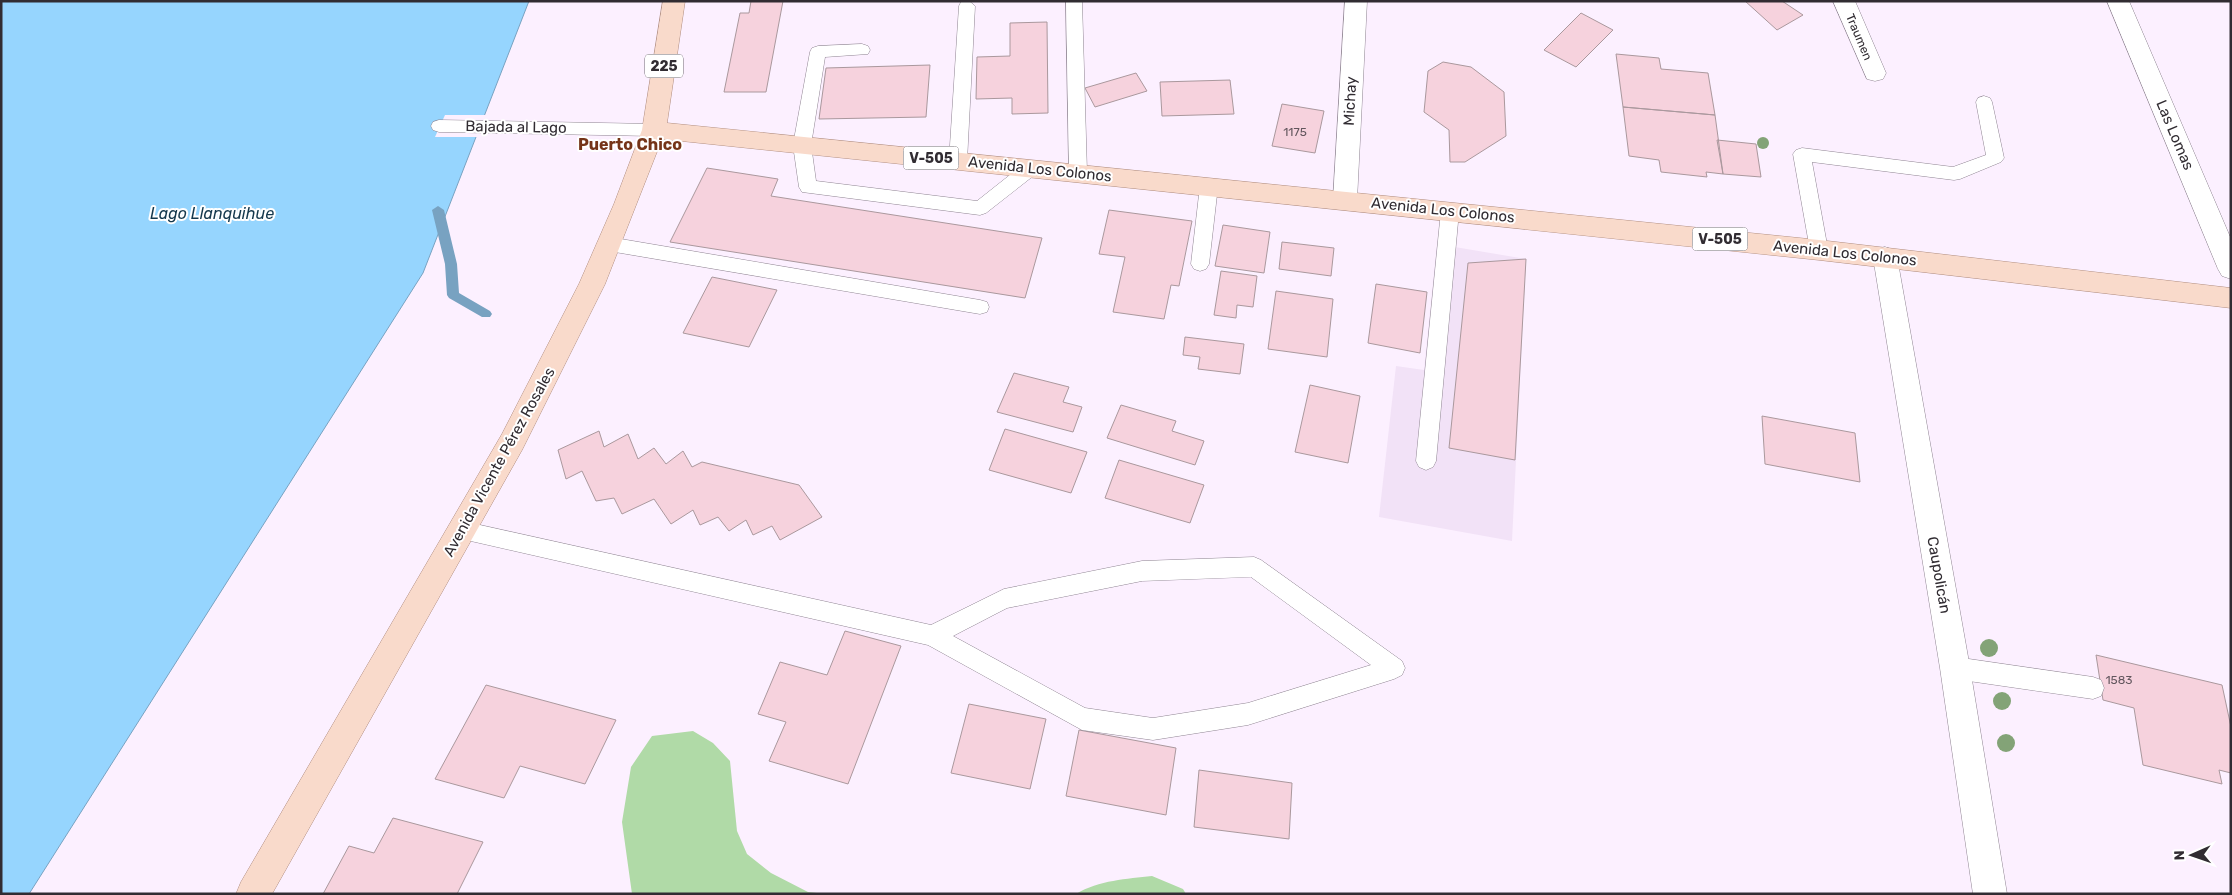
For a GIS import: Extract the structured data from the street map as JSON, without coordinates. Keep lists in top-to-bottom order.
{
  "streets": {
    "main road": [
      "225",
      "V-505",
      "Avenida Los Colonos",
      "Avenida Vicente Pérez Rosales"
    ],
    "street": [
      "Traumen",
      "Michay",
      "Las Lomas",
      "Caupolicán"
    ],
    "lane": ["Bajada al Lago"]
  },
  "crossings": [
    ["Michay", "Avenida Los Colonos"],
    ["Bajada al Lago", "Avenida Los Colonos"],
    ["Bajada al Lago", "Avenida Vicente Pérez Rosales"],
    ["Avenida Los Colonos", "Avenida Vicente Pérez Rosales"],
    ["Avenida Los Colonos", "Caupolicán"]
  ],
  "districts": ["Puerto Chico"],
  "water": ["Lago Llanquihue"],
  "house_numbers": ["1175", "1583"],
  "north": "left"
}
